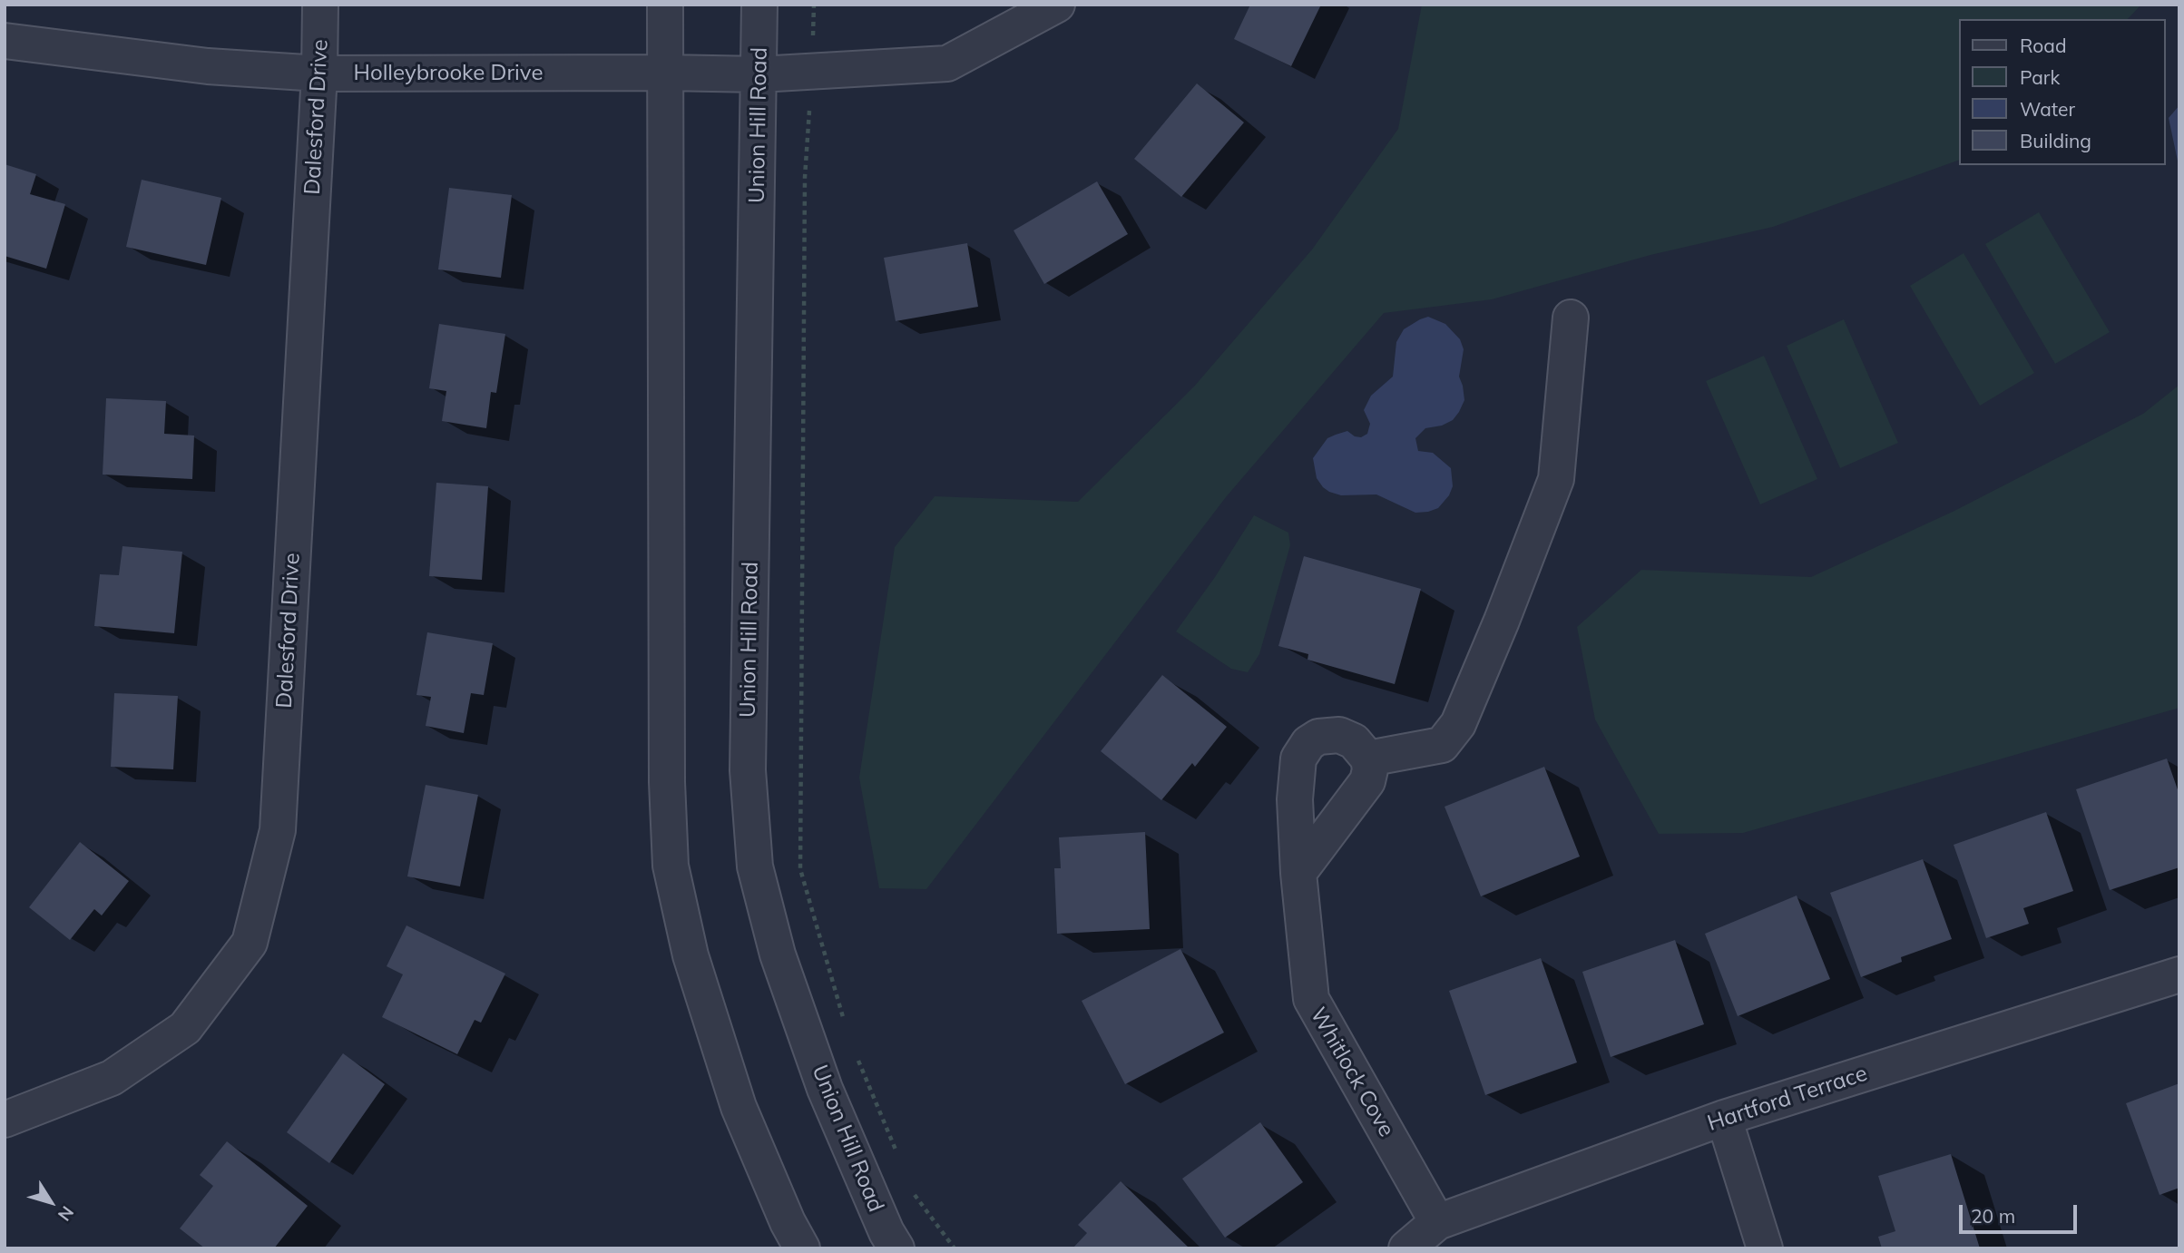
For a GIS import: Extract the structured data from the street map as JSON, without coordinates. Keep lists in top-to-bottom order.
{
  "streets": {
    "street": [
      "Holleybrooke Drive",
      "Dalesford Drive",
      "Union Hill Road",
      "Whitlock Cove",
      "Hartford Terrace"
    ]
  },
  "crossings": [
    ["Holleybrooke Drive", "Dalesford Drive"],
    ["Holleybrooke Drive", "Union Hill Road"],
    ["Whitlock Cove", "Hartford Terrace"]
  ],
  "legend": [
    "Road",
    "Park",
    "Water",
    "Building"
  ],
  "scale_bar": "20 m",
  "north": "bottom right"
}
